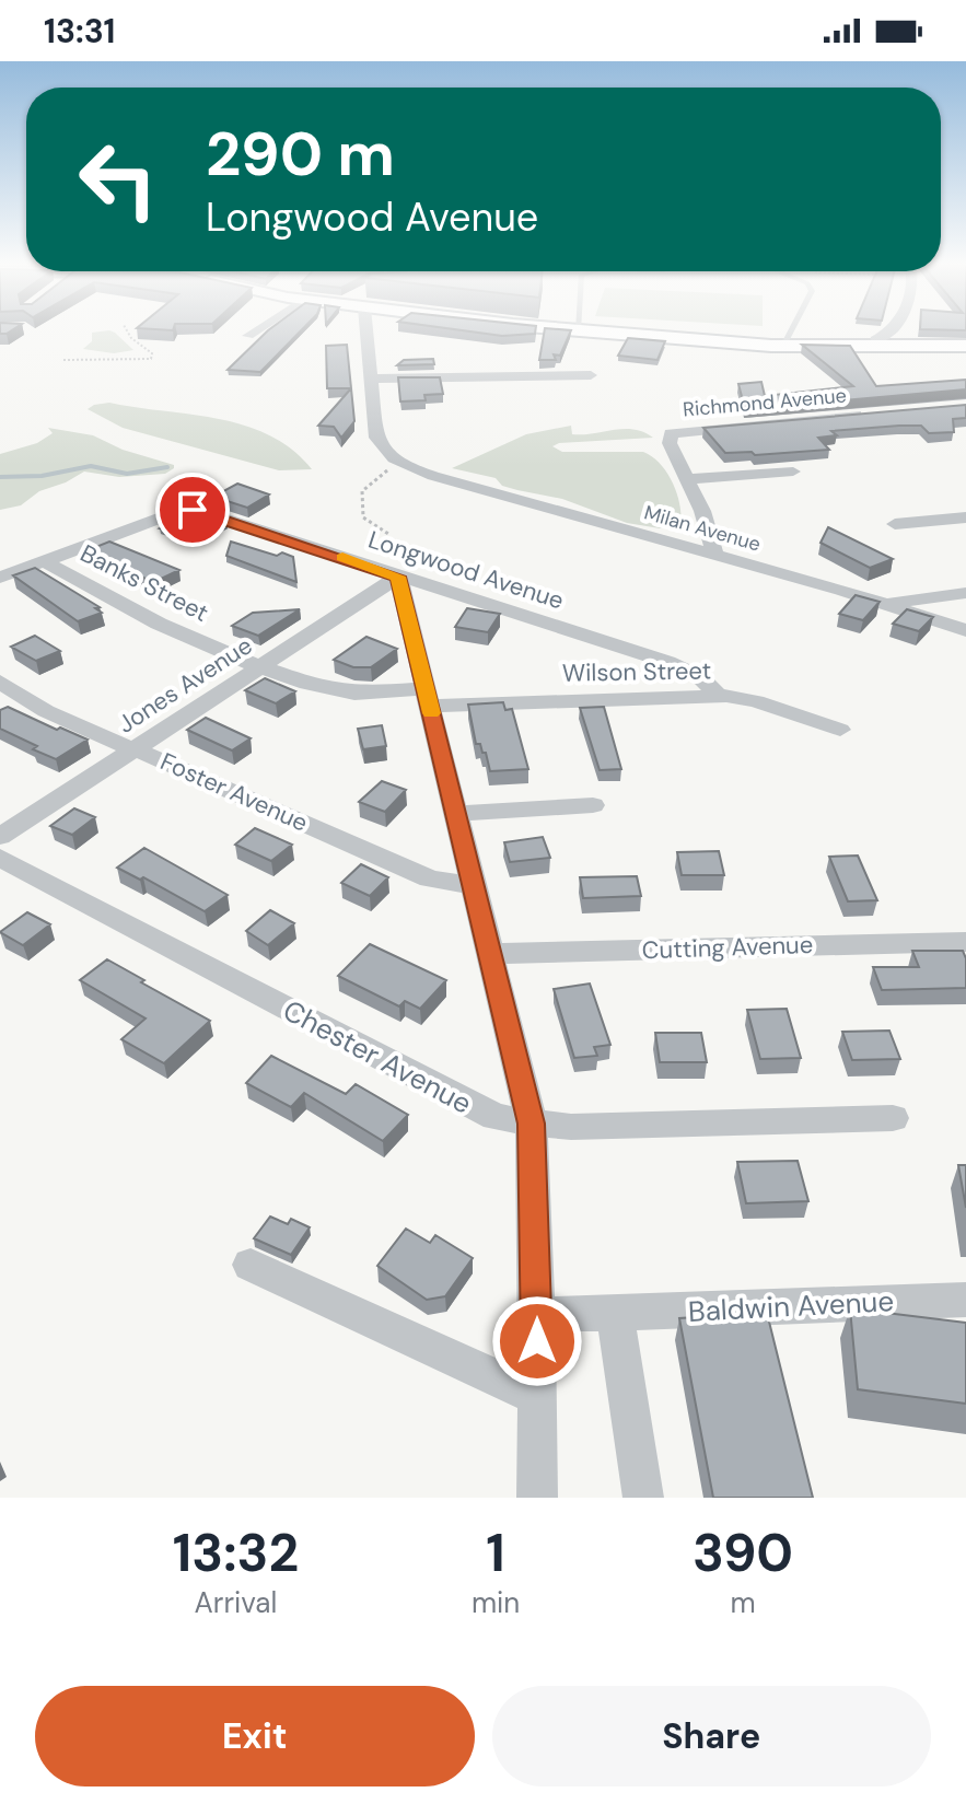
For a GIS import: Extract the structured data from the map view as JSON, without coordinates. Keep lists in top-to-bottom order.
{
  "streets": {
    "street": [
      "Richmond Avenue",
      "Milan Avenue",
      "Longwood Avenue",
      "Banks Street",
      "Wilson Street",
      "Jones Avenue",
      "Foster Avenue",
      "Cutting Avenue",
      "Chester Avenue",
      "Baldwin Avenue"
    ]
  },
  "crossings": [
    ["Longwood Avenue", "Banks Street"],
    ["Longwood Avenue", "Wilson Street"],
    ["Longwood Avenue", "Jones Avenue"],
    ["Banks Street", "Wilson Street"],
    ["Banks Street", "Jones Avenue"],
    ["Jones Avenue", "Foster Avenue"]
  ],
  "page": {
    "status": "13:31",
    "turn": ["290 m", "Longwood Avenue"],
    "eta": [
      "13:32",
      "Arrival",
      "1",
      "min",
      "390",
      "m"
    ],
    "buttons": ["Exit", "Share"]
  }
}
